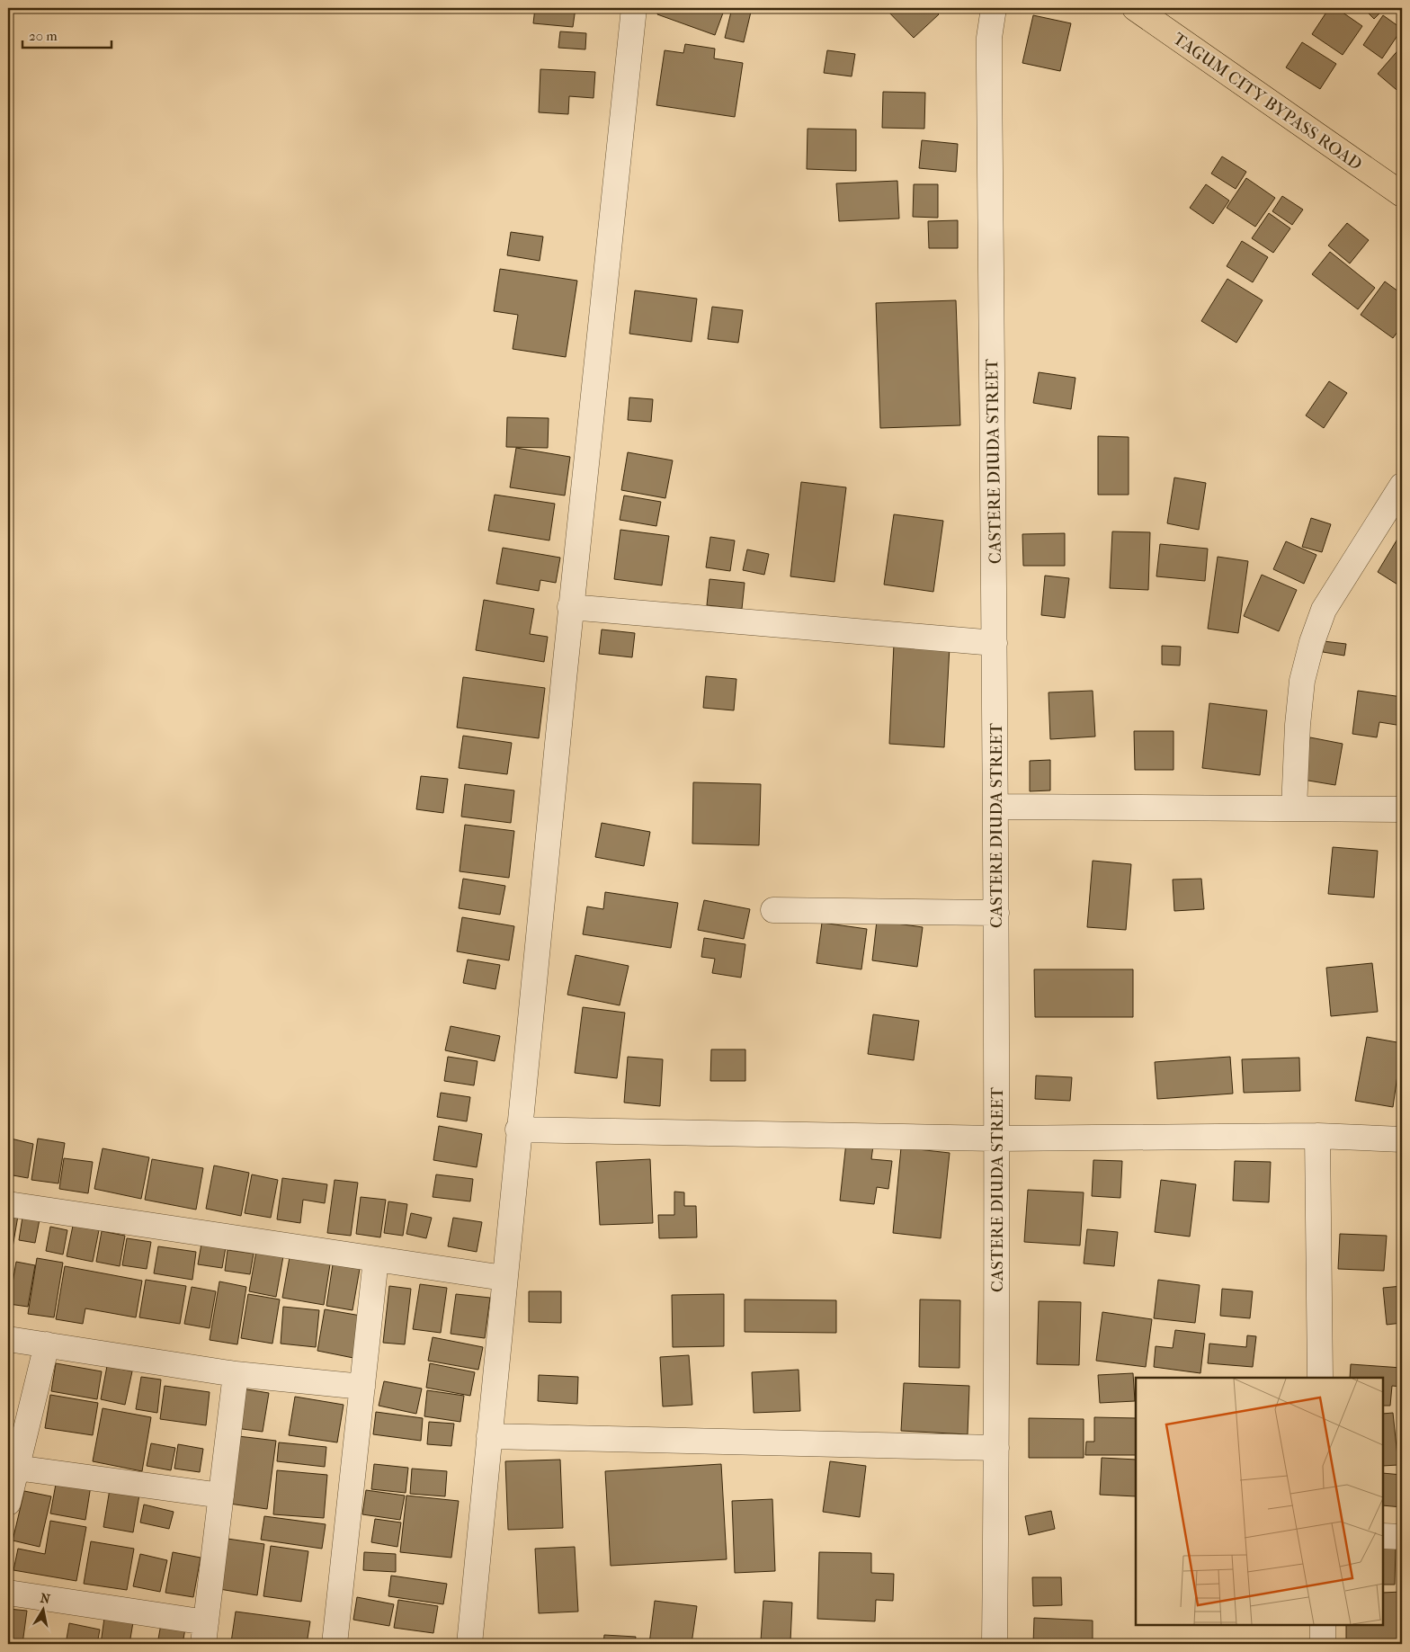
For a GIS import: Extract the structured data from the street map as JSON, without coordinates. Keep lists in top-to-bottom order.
{
  "streets": {
    "main road": ["TAGUM CITY BYPASS ROAD"],
    "street": ["CASTERE DIUDA STREET"]
  },
  "scale_bar": "20 m",
  "north": "top"
}
